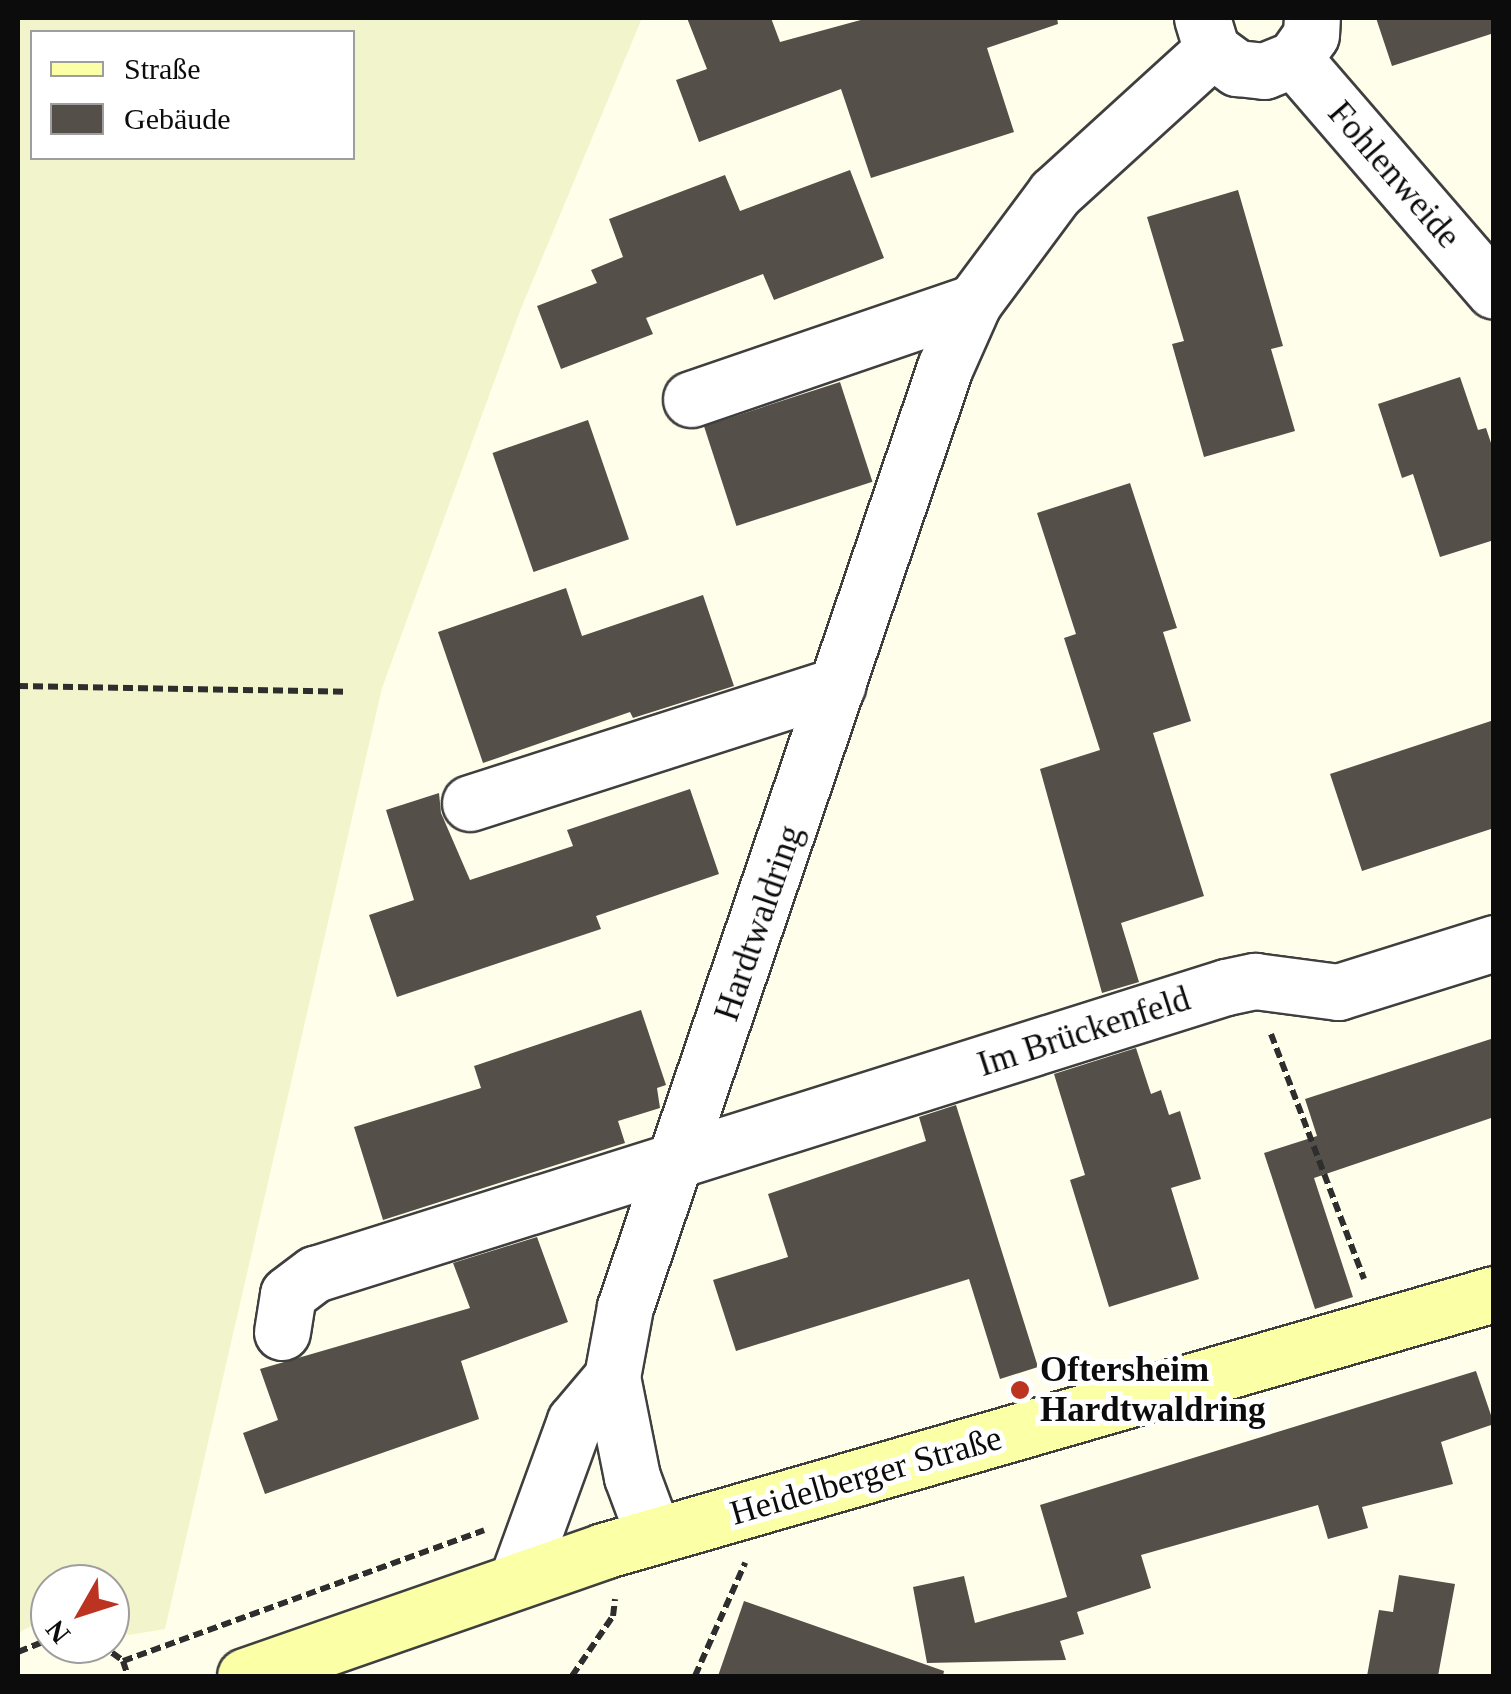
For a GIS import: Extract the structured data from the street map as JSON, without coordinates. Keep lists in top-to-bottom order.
{
  "streets": {
    "street": [
      "Fohlenweide",
      "Hardtwaldring",
      "Im Brückenfeld",
      "Heidelberger Straße"
    ]
  },
  "crossings": [
    ["Hardtwaldring", "Im Brückenfeld"],
    ["Hardtwaldring", "Heidelberger Straße"]
  ],
  "places": ["Oftersheim Hardtwaldring"],
  "legend": ["Straße", "Gebäude"],
  "north": "bottom left"
}
